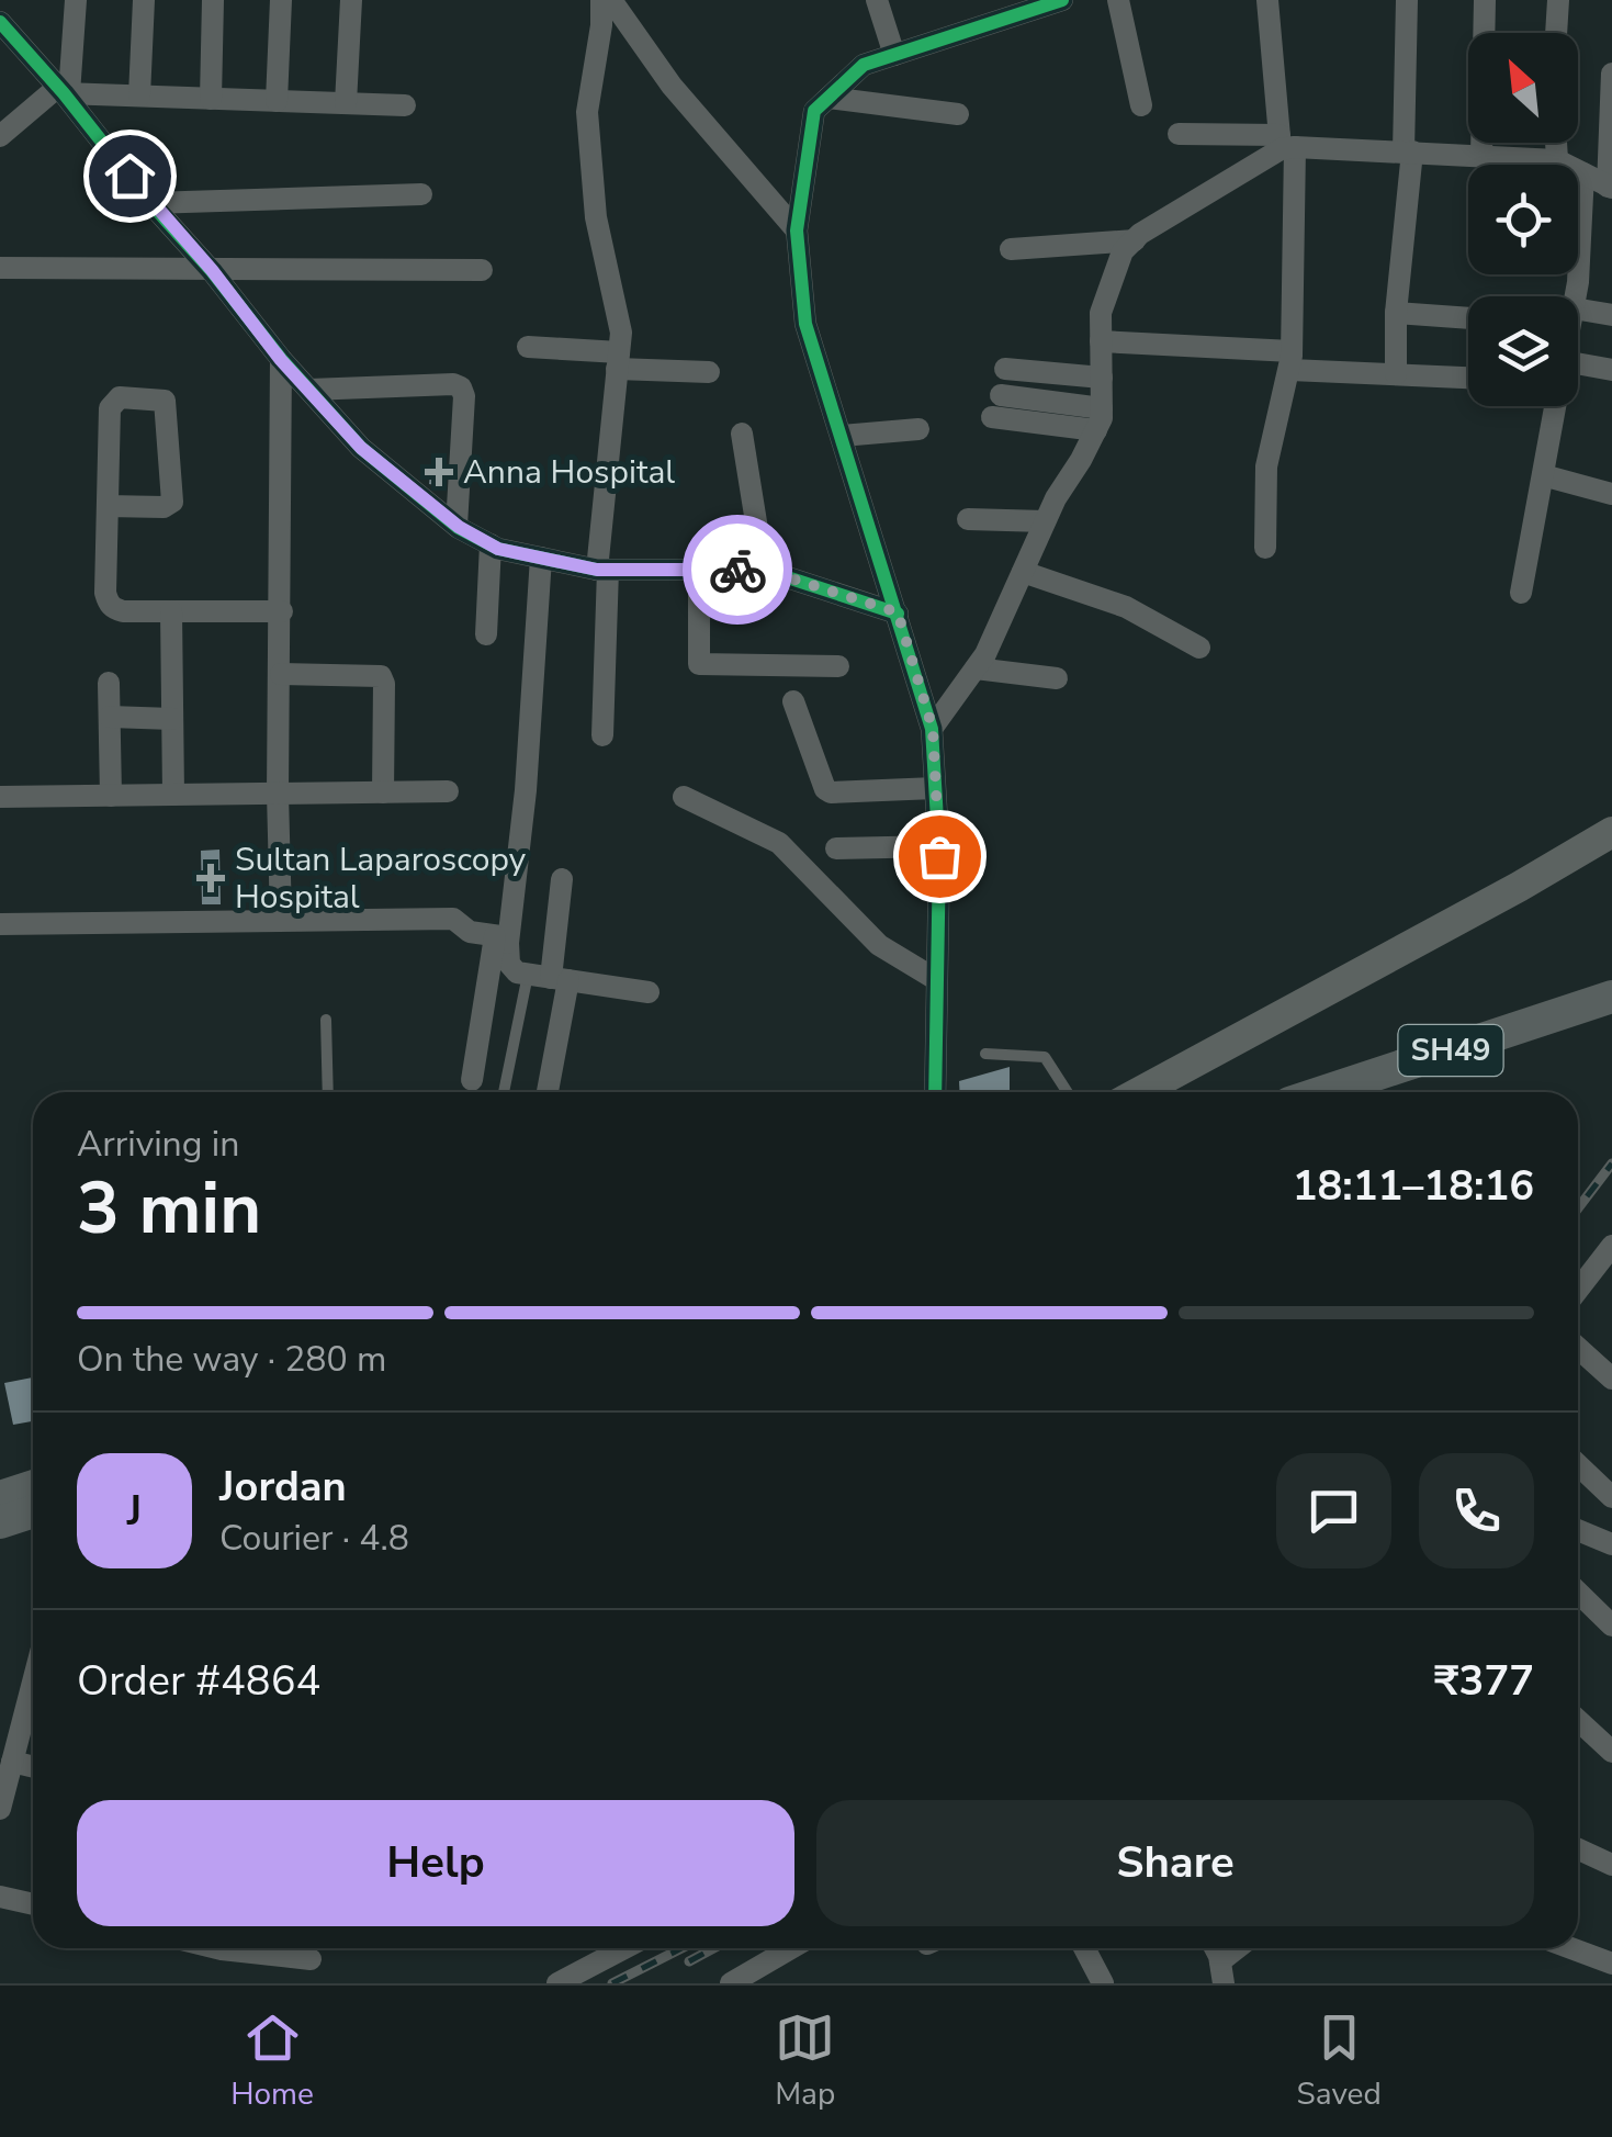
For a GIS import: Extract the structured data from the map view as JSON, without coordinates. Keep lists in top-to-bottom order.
{
  "streets": {
    "main road": ["SH49"]
  },
  "places": {
    "health": ["Anna Hospital", "Sultan Laparoscopy Hospital"]
  },
  "north": "top left",
  "page": {
    "heading": ["3 min", "Arriving in", "18:11–18:16"],
    "panel": [
      "Jordan",
      "Courier · 4.8",
      "Order #4864",
      "₹377"
    ],
    "bar": "On the way · 280 m",
    "round": "J",
    "buttons": ["Help", "Share"],
    "tabs": ["Home", "Map", "Saved"]
  }
}
